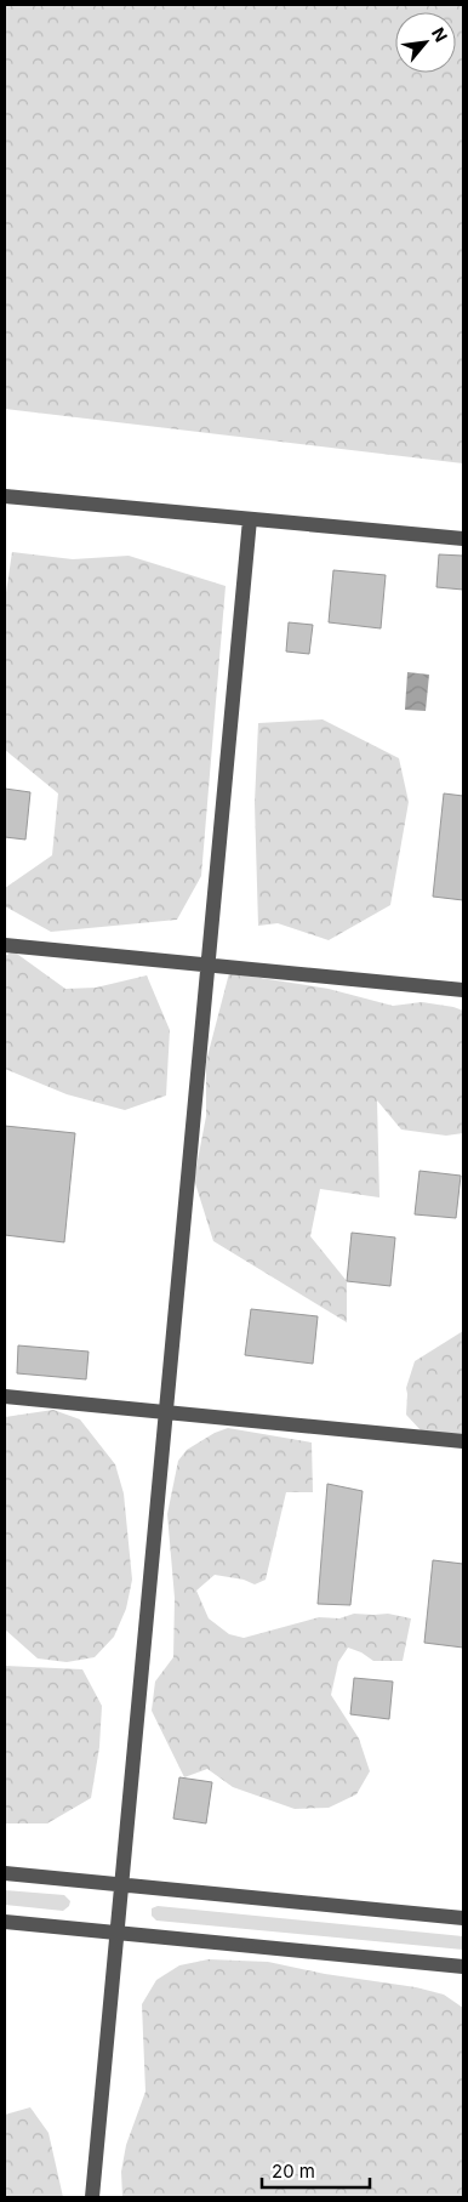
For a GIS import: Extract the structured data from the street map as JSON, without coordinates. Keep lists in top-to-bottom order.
{
  "scale_bar": "20 m",
  "north": "top right"
}
